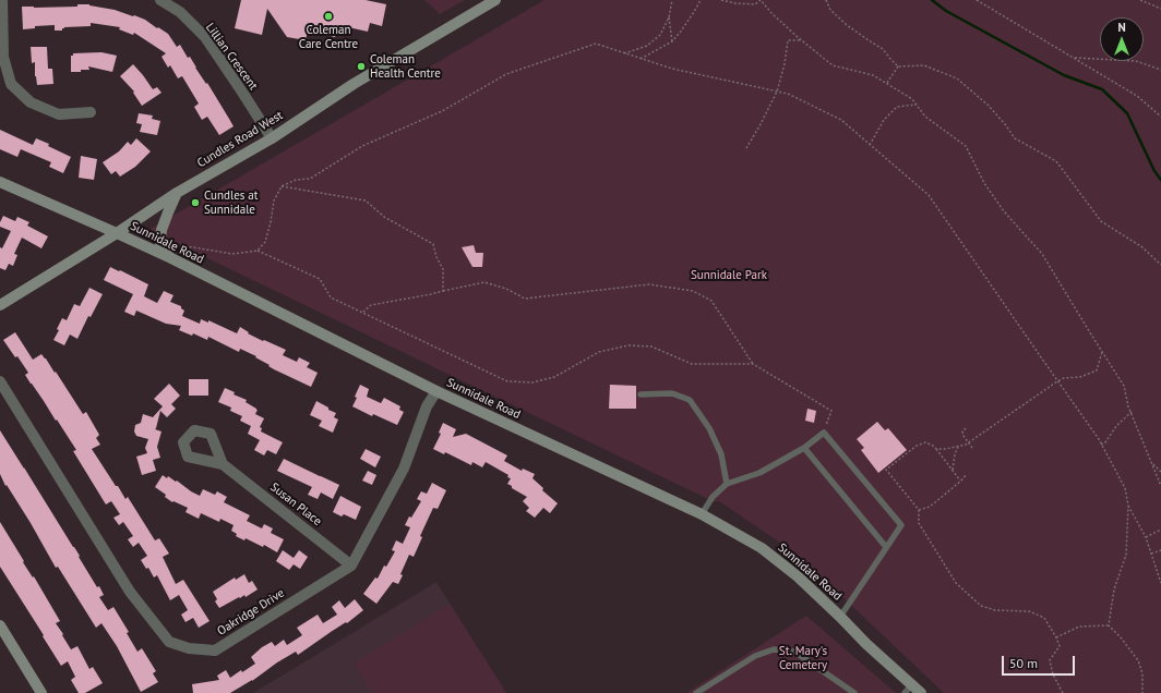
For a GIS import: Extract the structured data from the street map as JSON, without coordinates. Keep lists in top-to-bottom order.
{
  "streets": {
    "main road": ["Cundles Road West", "Sunnidale Road"],
    "street": ["Lillian Crescent", "Susan Place", "Oakridge Drive"]
  },
  "crossings": [
    ["Lillian Crescent", "Cundles Road West"],
    ["Cundles Road West", "Sunnidale Road"],
    ["Sunnidale Road", "Oakridge Drive"],
    ["Susan Place", "Oakridge Drive"]
  ],
  "parks": ["Sunnidale Park", "St. Mary's Cemetery"],
  "places": ["Coleman Care Centre", "Coleman Health Centre", "Cundles at Sunnidale"],
  "scale_bar": "50 m",
  "north": "top"
}
